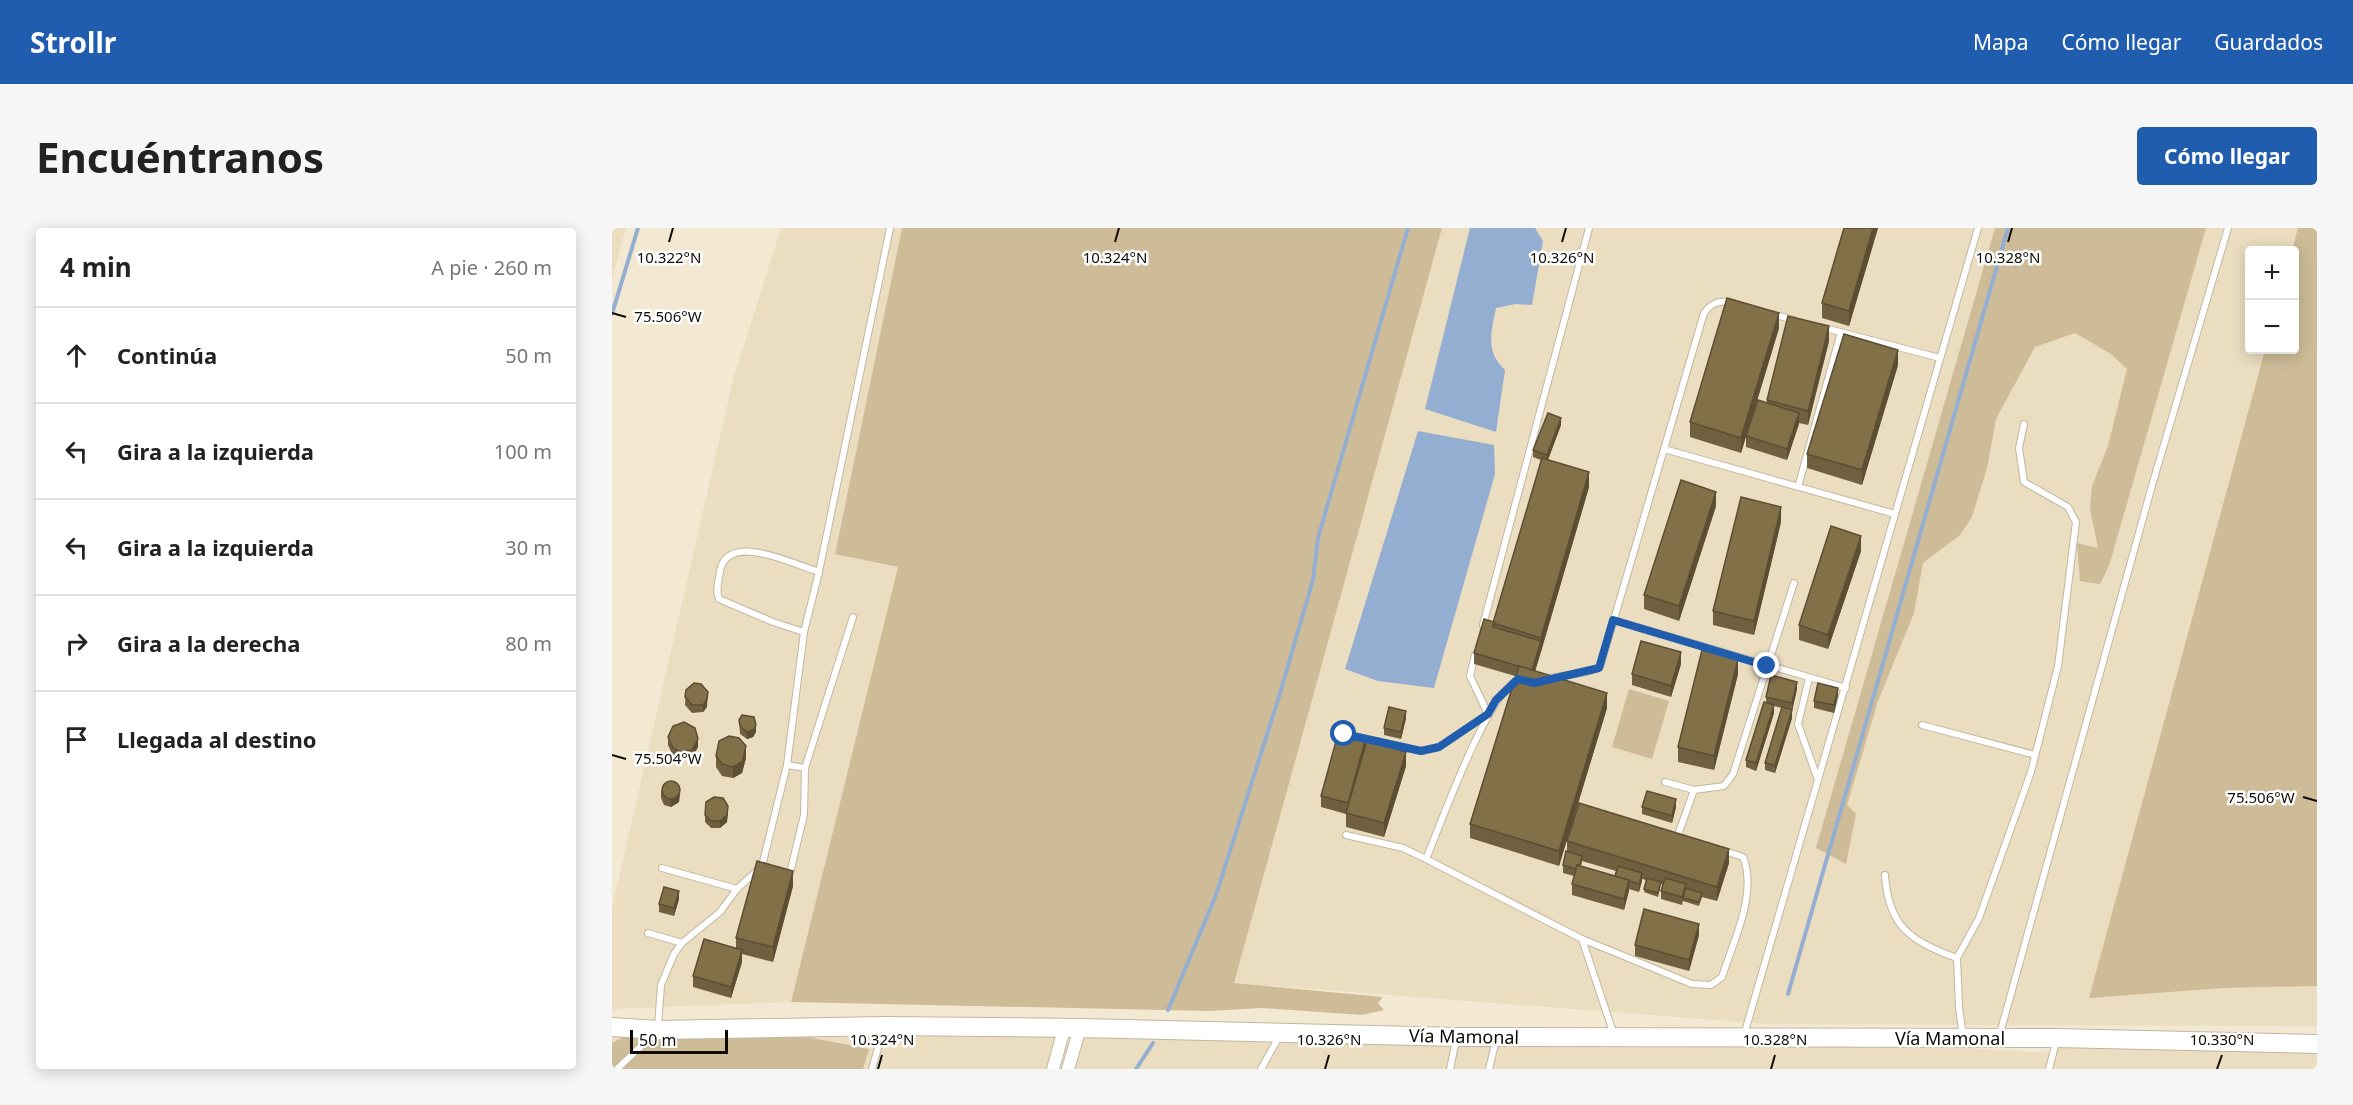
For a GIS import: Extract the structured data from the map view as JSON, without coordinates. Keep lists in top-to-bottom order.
{
  "streets": {
    "street": ["Vía Mamonal"]
  },
  "scale_bar": "50 m",
  "page": {
    "header": "Strollr",
    "nav": ["Mapa", "Cómo llegar", "Guardados"],
    "buttons": "Cómo llegar",
    "title": "Encuéntranos",
    "heading": ["4 min", "A pie · 260 m"],
    "map_buttons": ["+", "−"],
    "list": [
      ["Continúa", "50 m"],
      ["Gira a la izquierda", "100 m"],
      ["Gira a la izquierda", "30 m"],
      ["Gira a la derecha", "80 m"],
      "Llegada al destino"
    ],
    "scale": "50 m"
  },
  "coordinates": [
    "10.322°N",
    "10.324°N",
    "10.326°N",
    "10.328°N",
    "75.506°W",
    "75.504°W",
    "10.330°N"
  ]
}
